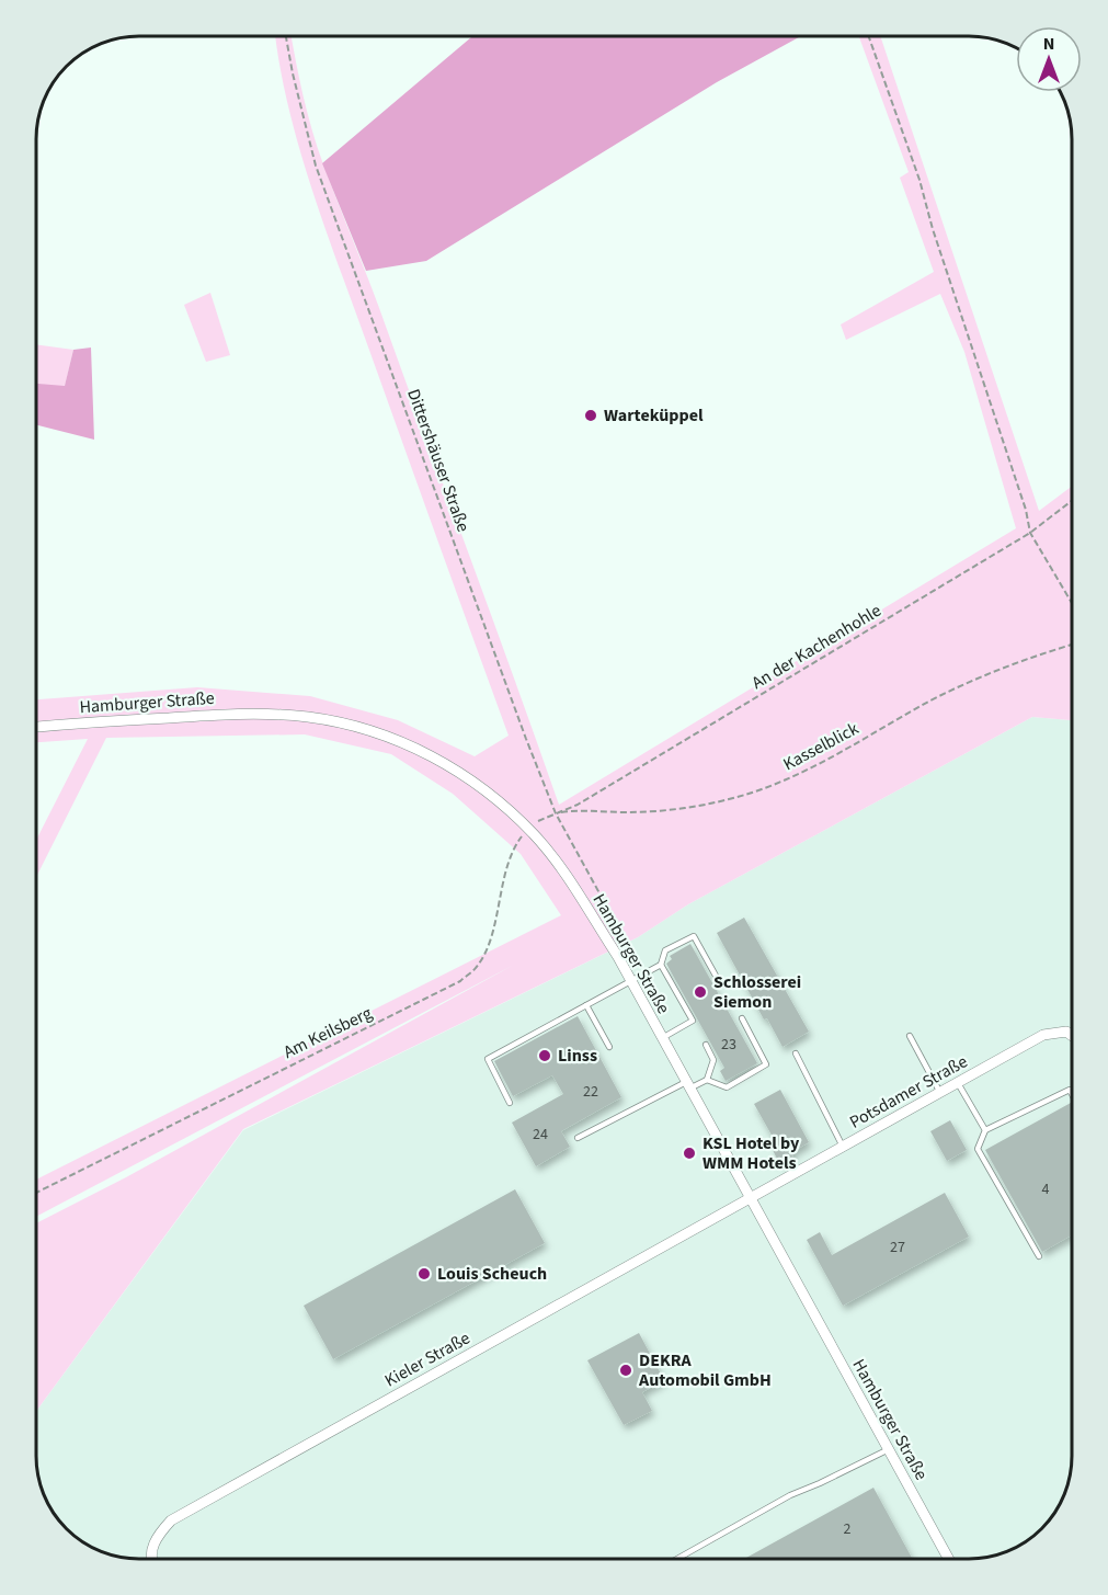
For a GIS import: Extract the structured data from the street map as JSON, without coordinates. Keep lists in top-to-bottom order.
{
  "streets": {
    "street": ["Hamburger Straße", "Potsdamer Straße", "Kieler Straße"],
    "path": [
      "Dittershäuser Straße",
      "An der Kachenhohle",
      "Kasselblick",
      "Am Keilsberg"
    ]
  },
  "crossings": [
    ["Dittershäuser Straße", "An der Kachenhohle"],
    ["Dittershäuser Straße", "Kasselblick"],
    ["An der Kachenhohle", "Kasselblick"],
    ["Hamburger Straße", "Am Keilsberg"],
    ["Hamburger Straße", "Potsdamer Straße"],
    ["Hamburger Straße", "Kieler Straße"],
    ["Potsdamer Straße", "Kieler Straße"]
  ],
  "places": [
    "Warteküppel",
    "Schlosserei Siemon",
    "Linss",
    "KSL Hotel by WMM Hotels",
    "Louis Scheuch",
    "DEKRA Automobil GmbH"
  ],
  "house_numbers": [
    "23",
    "22",
    "24",
    "4",
    "27",
    "2"
  ],
  "north": "top"
}
